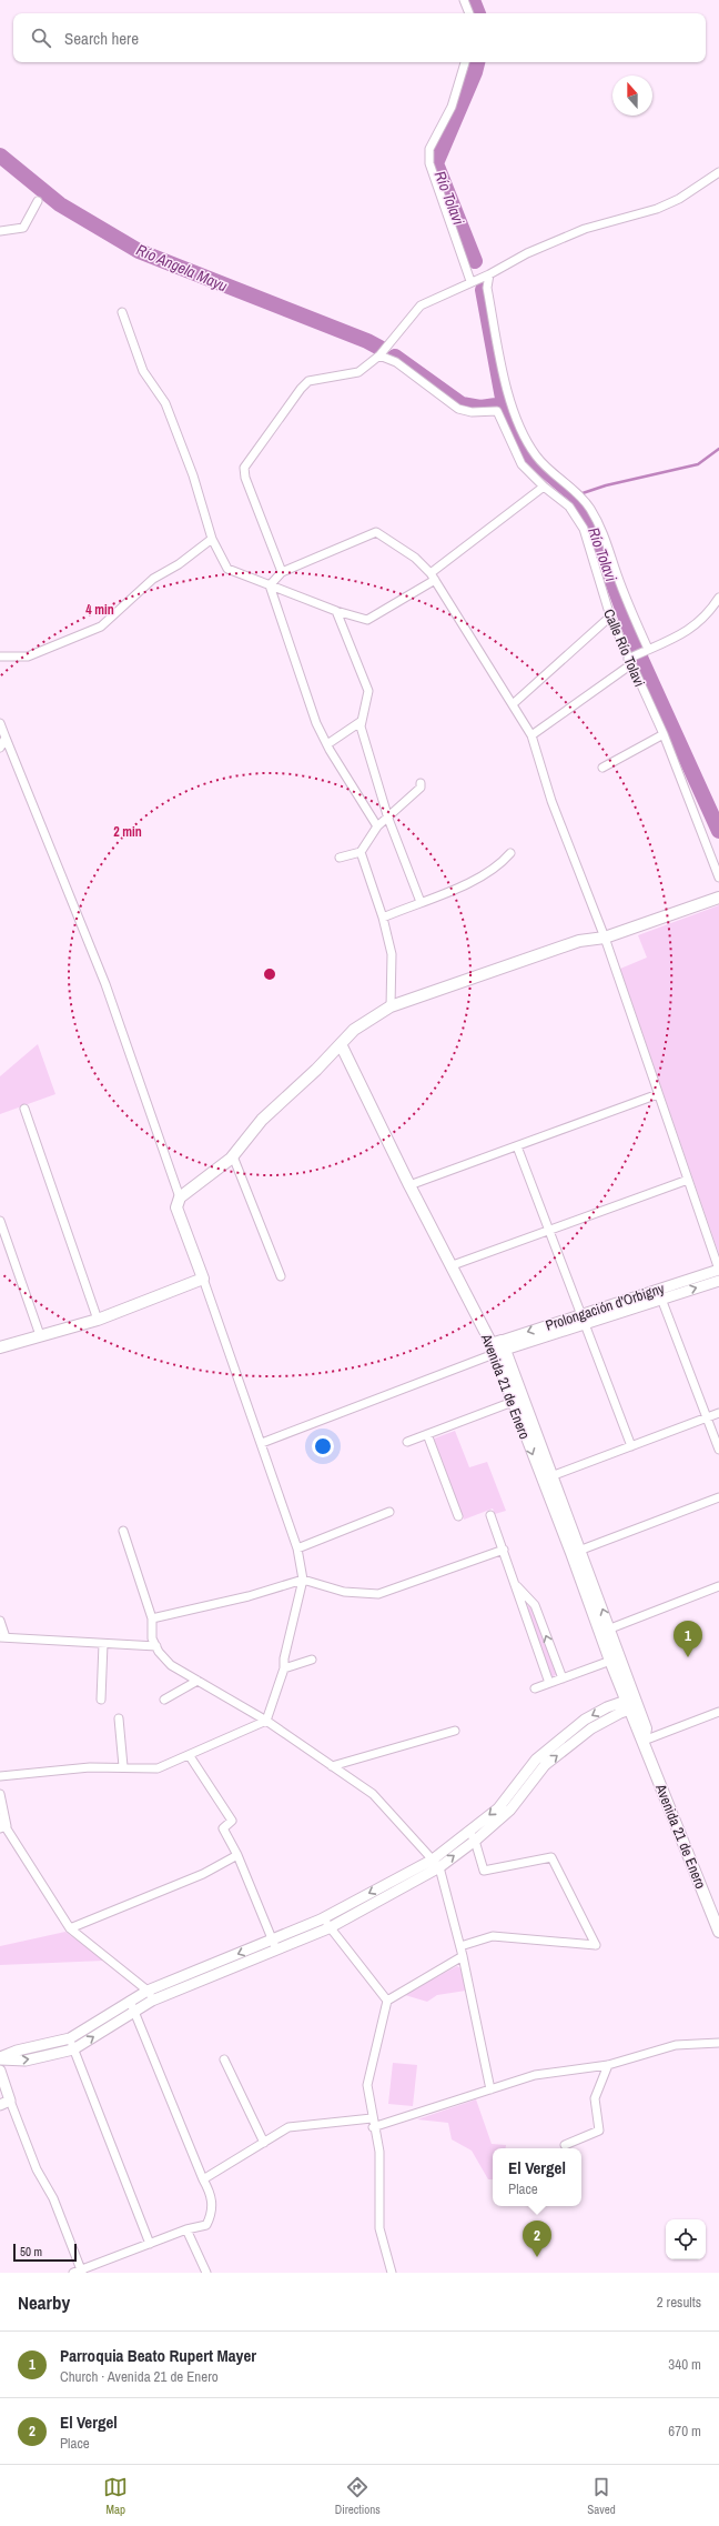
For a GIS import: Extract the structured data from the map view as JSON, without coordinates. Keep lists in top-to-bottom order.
{
  "streets": {
    "main road": ["Prolongación d'Orbigny", "Avenida 21 de Enero"],
    "street": ["Calle Río Tolavi"]
  },
  "crossings": [
    ["Prolongación d'Orbigny", "Avenida 21 de Enero"]
  ],
  "water": ["Río Tolavi", "Río Angela Mayu"],
  "scale_bar": "50 m",
  "north": "top",
  "page": {
    "search": "Search here",
    "pins": ["1", "2"],
    "popup": ["El Vergel", "Place"],
    "scale": "50 m",
    "heading": ["Nearby", "2 results"],
    "list": [
      {
        "mark": "1",
        "name": "Parroquia Beato Rupert Mayer",
        "note": "Church · Avenida 21 de Enero",
        "value": "340 m"
      },
      {
        "mark": "2",
        "name": "El Vergel",
        "note": "Place",
        "value": "670 m"
      }
    ],
    "nav": ["Map", "Directions", "Saved"]
  },
  "rings": ["4 min", "2 min"]
}
